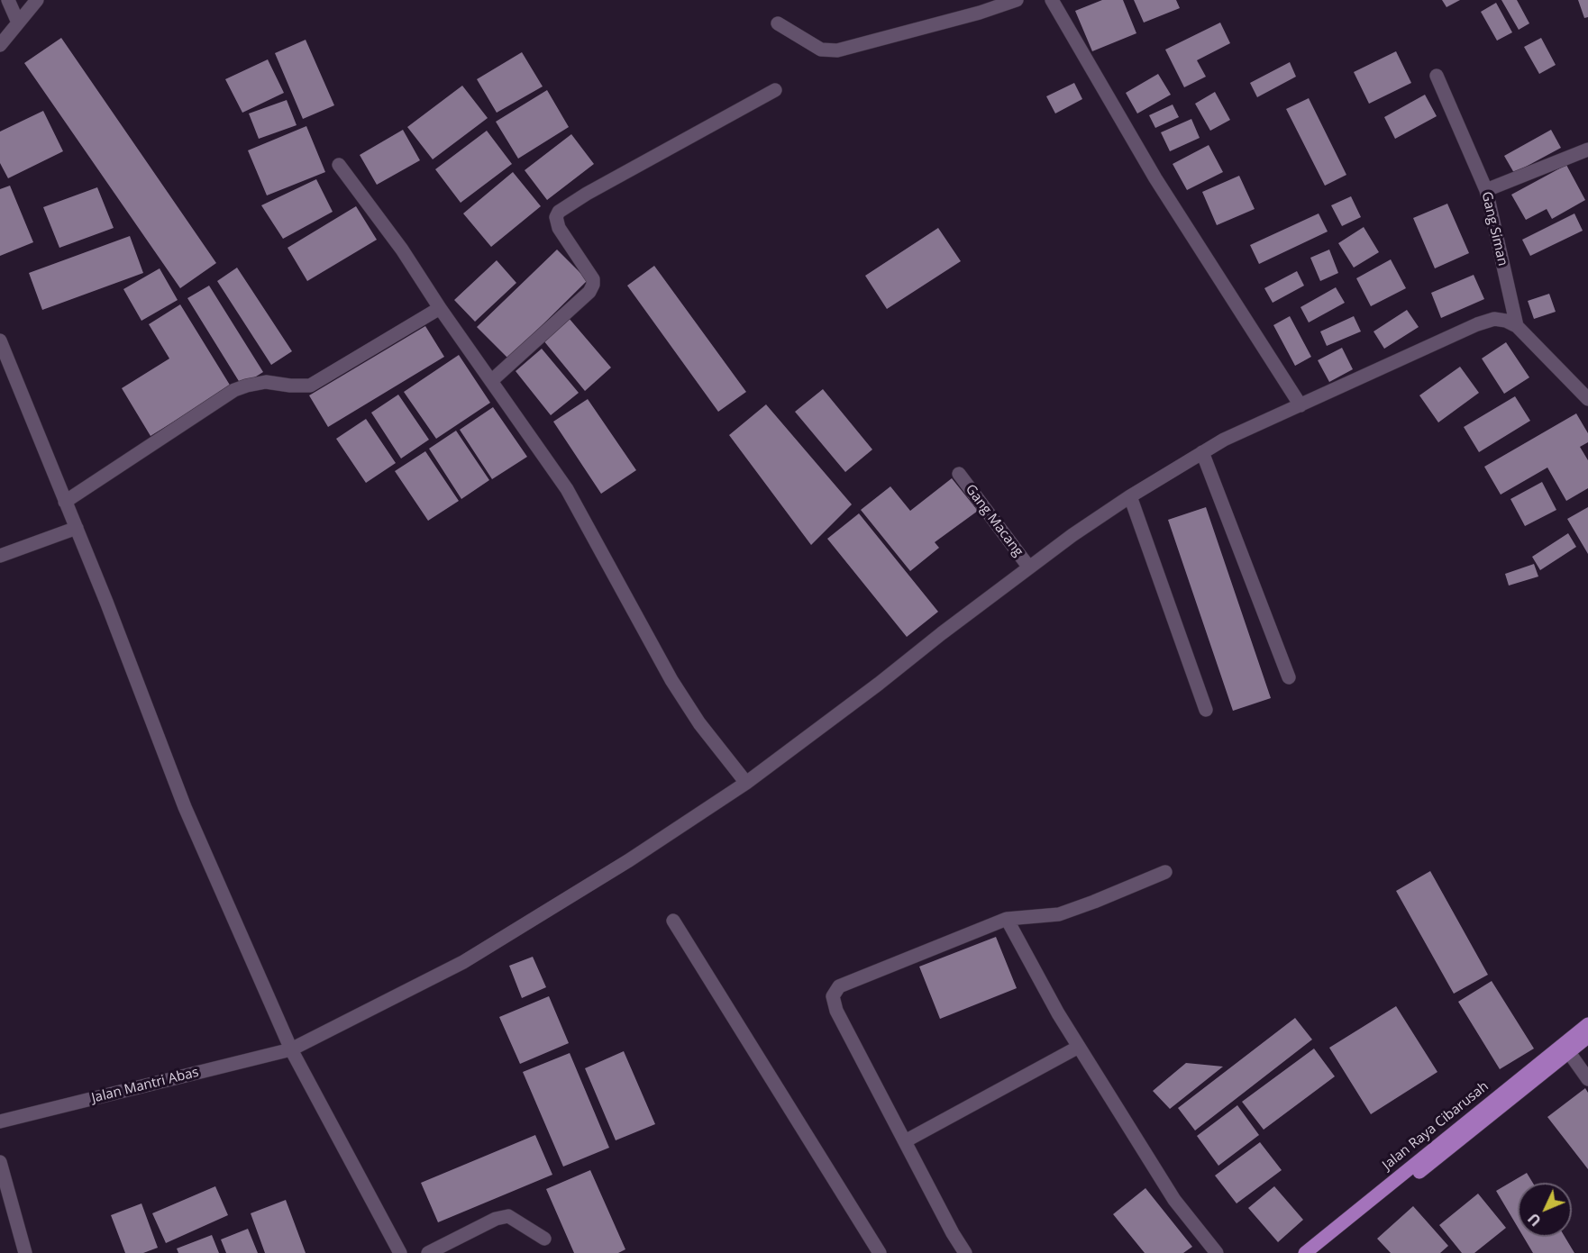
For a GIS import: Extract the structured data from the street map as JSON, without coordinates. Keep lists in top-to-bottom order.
{
  "streets": {
    "main road": ["Jalan Raya Cibarusah"],
    "street": ["Gang Siman", "Gang Macang", "Jalan Mantri Abas"]
  },
  "crossings": [
    ["Gang Siman", "Jalan Mantri Abas"],
    ["Gang Macang", "Jalan Mantri Abas"]
  ],
  "north": "bottom left"
}
